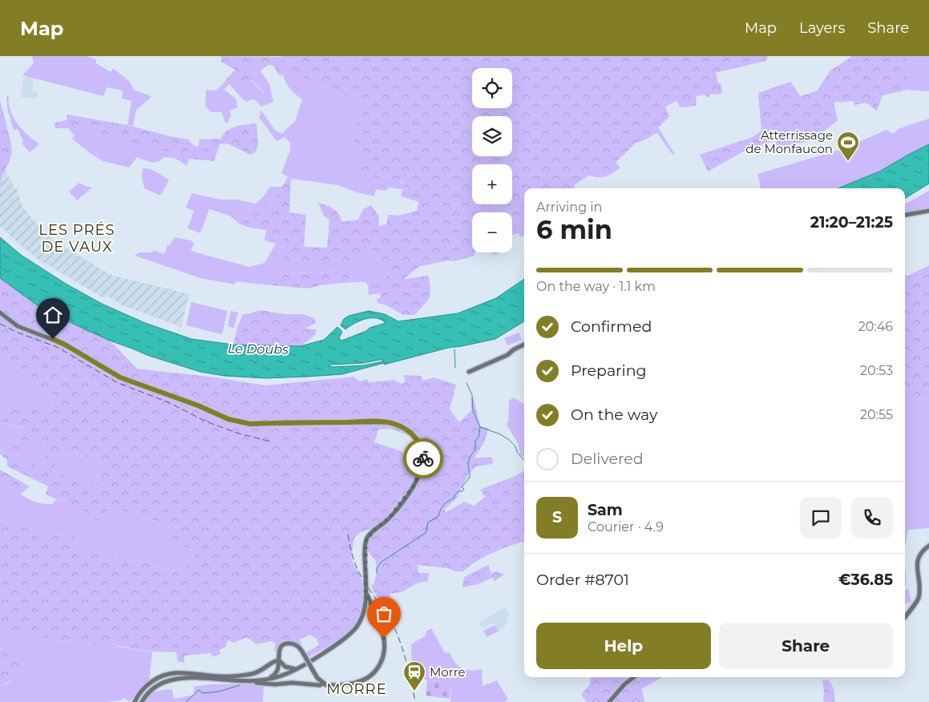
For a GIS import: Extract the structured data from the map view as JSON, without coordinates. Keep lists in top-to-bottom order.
{
  "districts": ["LES PRÉS DE VAUX", "MORRE"],
  "water": ["Le Doubs"],
  "places": {
    "sports": ["Atterrissage de Monfaucon"],
    "station": ["Morre"]
  },
  "page": {
    "header": "Map",
    "nav": ["Map", "Layers", "Share"],
    "map_buttons": ["+", "−"],
    "heading": ["6 min", "Arriving in", "21:20–21:25"],
    "panel": [
      "Sam",
      "Courier · 4.9",
      "Order #8701",
      "€36.85"
    ],
    "bar": "On the way · 1.1 km",
    "list": [
      ["Confirmed", "20:46"],
      ["Preparing", "20:53"],
      ["On the way", "20:55"],
      "Delivered"
    ],
    "round": "S",
    "buttons": ["Help", "Share"]
  }
}
